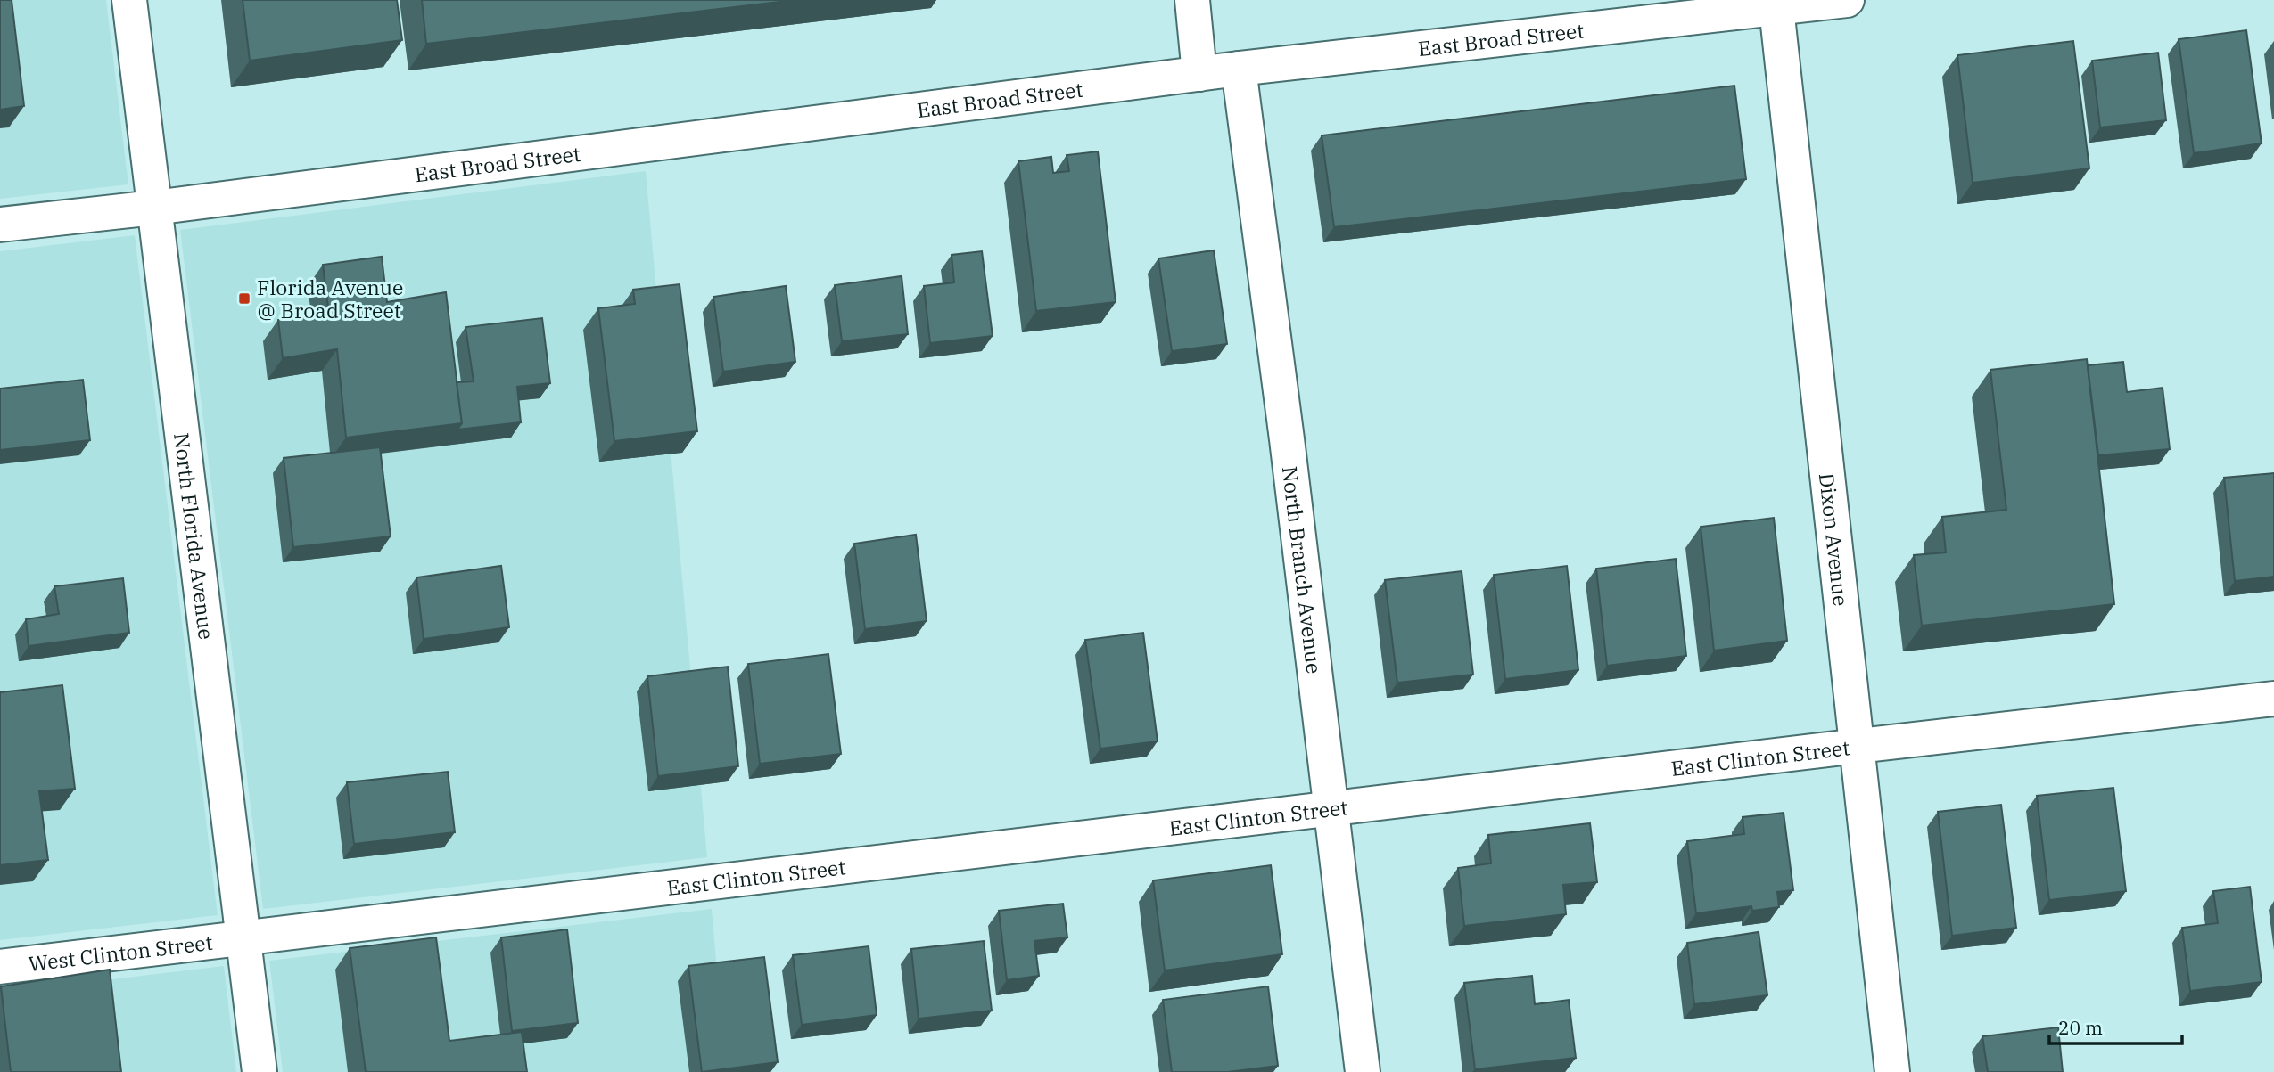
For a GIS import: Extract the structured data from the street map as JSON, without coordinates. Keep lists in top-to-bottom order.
{
  "streets": {
    "street": [
      "East Broad Street",
      "North Florida Avenue",
      "Dixon Avenue",
      "North Branch Avenue",
      "East Clinton Street",
      "West Clinton Street"
    ]
  },
  "crossings": [
    ["East Broad Street", "North Florida Avenue"],
    ["East Broad Street", "Dixon Avenue"],
    ["East Broad Street", "North Branch Avenue"],
    ["North Florida Avenue", "East Clinton Street"],
    ["North Florida Avenue", "West Clinton Street"],
    ["Dixon Avenue", "East Clinton Street"],
    ["North Branch Avenue", "East Clinton Street"],
    ["East Clinton Street", "West Clinton Street"]
  ],
  "places": {
    "transit": ["Florida Avenue @ Broad Street"]
  },
  "scale_bar": "20 m"
}
